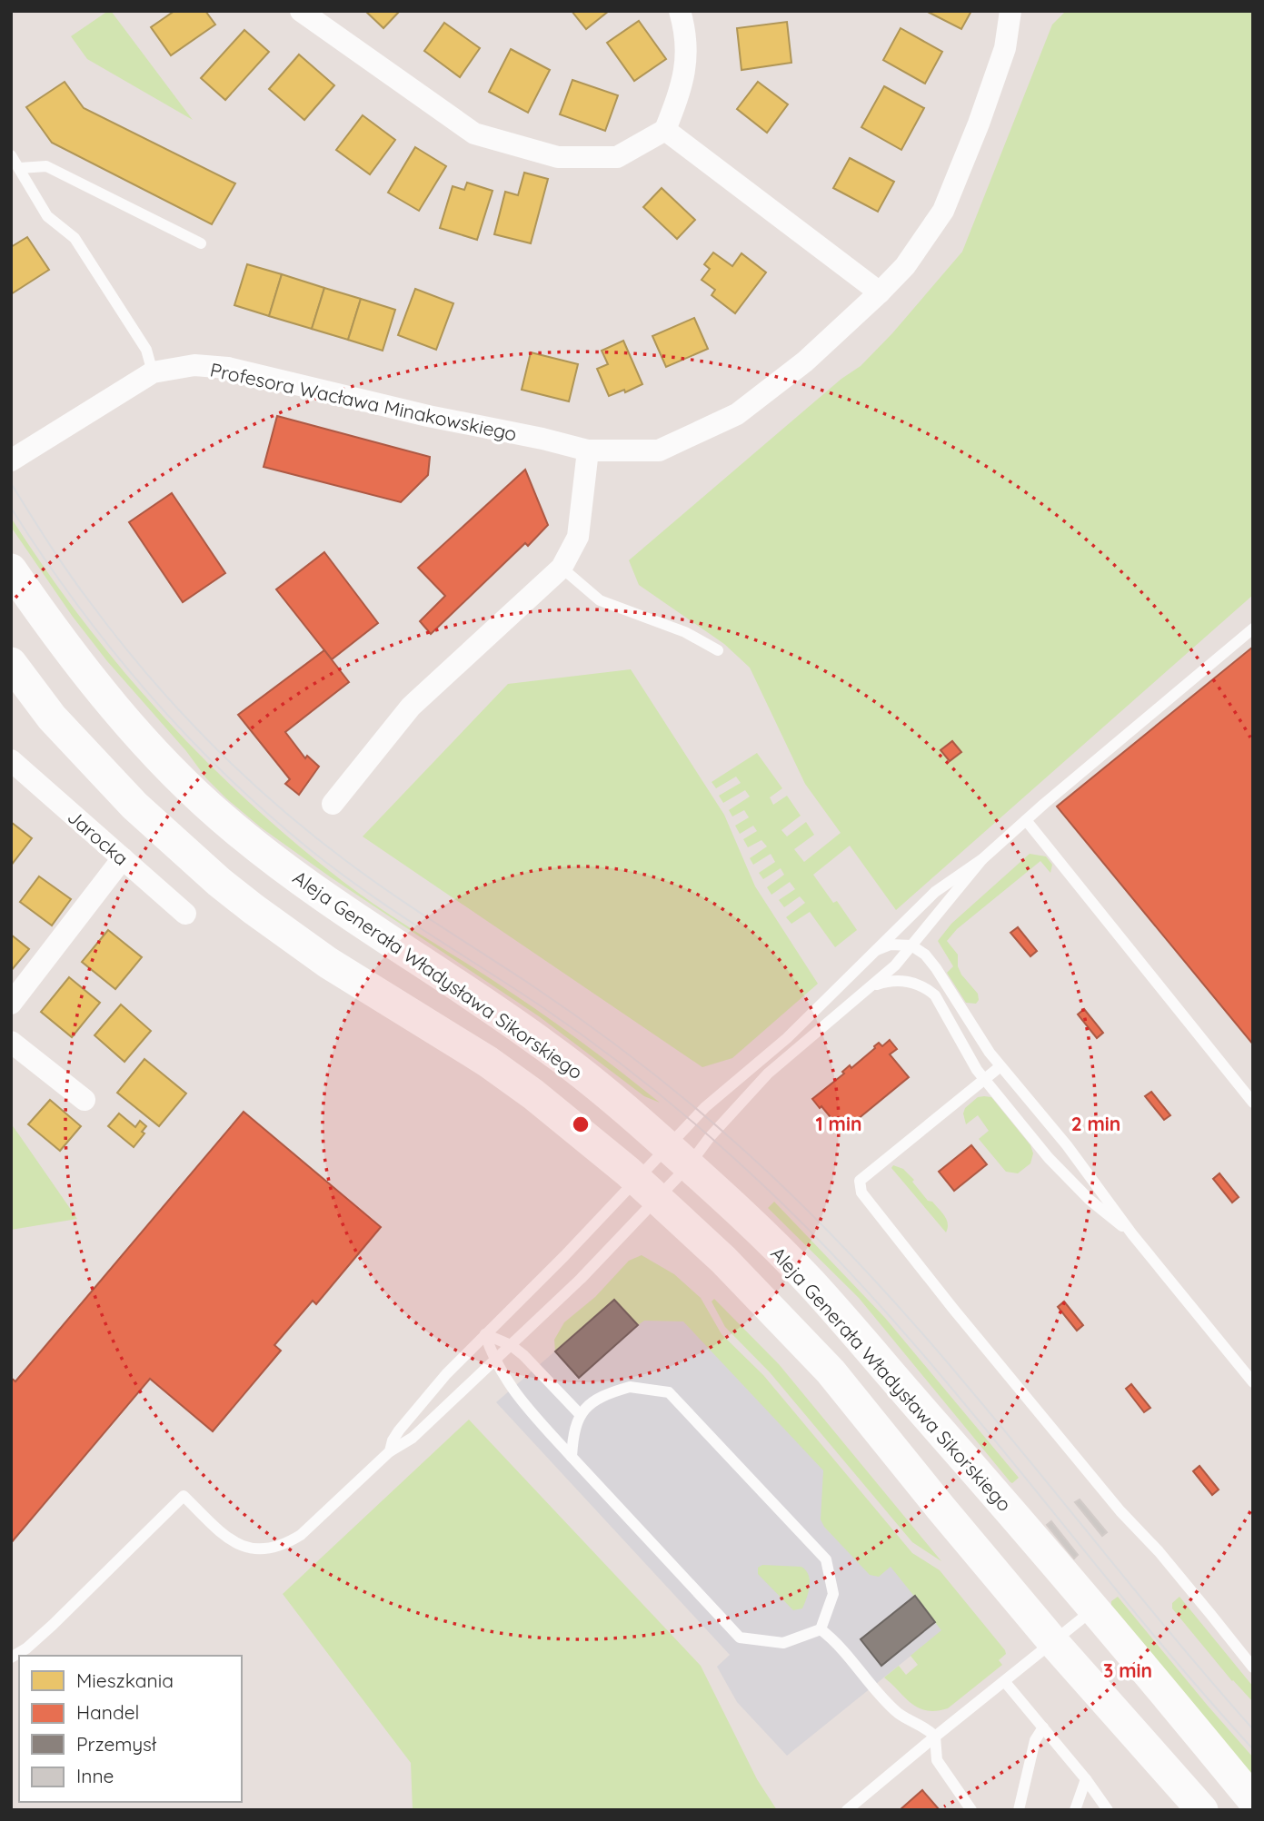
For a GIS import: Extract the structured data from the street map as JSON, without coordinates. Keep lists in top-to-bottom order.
{
  "streets": {
    "main road": ["Aleja Generała Władysława Sikorskiego"],
    "street": ["Profesora Wacława Minakowskiego", "Jarocka"]
  },
  "legend": [
    "Mieszkania",
    "Handel",
    "Przemysł",
    "Inne"
  ],
  "rings": ["1 min", "2 min", "3 min"]
}
